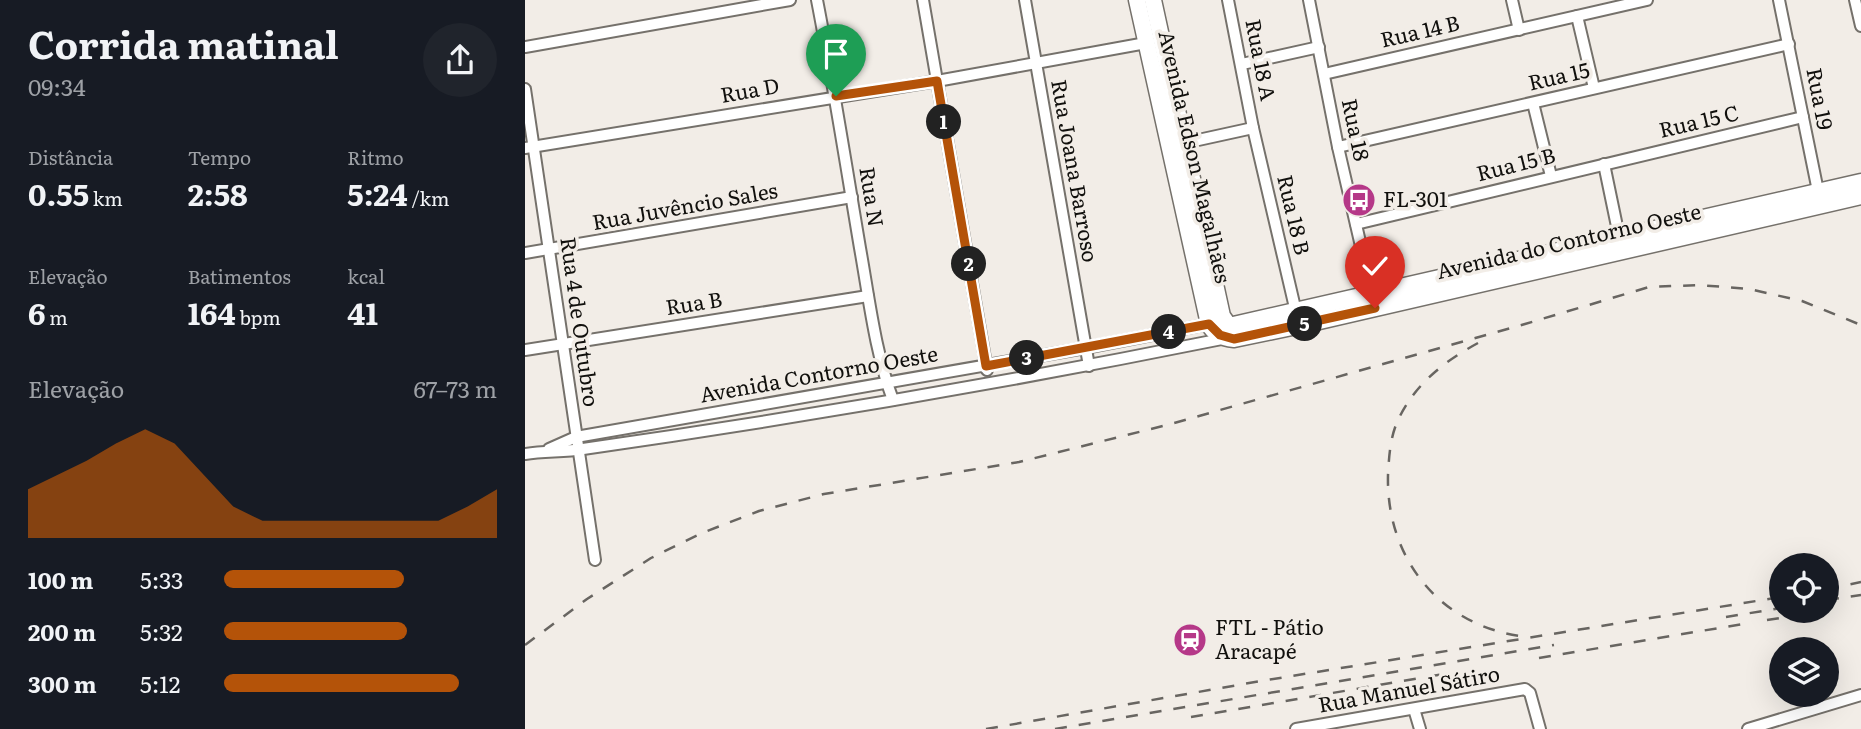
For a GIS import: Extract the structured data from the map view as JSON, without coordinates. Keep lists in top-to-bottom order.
{
  "streets": {
    "street": [
      "Rua 14 B",
      "Rua 18 A",
      "Rua 15",
      "Rua D",
      "Rua 19",
      "Rua 15 C",
      "Rua 18",
      "Avenida Edson Magalhães",
      "Rua 15 B",
      "Rua Joana Barroso",
      "Rua N",
      "Rua Juvêncio Sales",
      "Rua 18 B",
      "Avenida do Contorno Oeste",
      "Rua B",
      "Rua 4 de Outubro",
      "Avenida Contorno Oeste",
      "Rua Manuel Sátiro"
    ]
  },
  "crossings": [
    ["Rua 14 B", "Rua 18"],
    ["Rua 18 A", "Rua 18 B"],
    ["Rua 15", "Rua 19"],
    ["Rua 15", "Rua 18"],
    ["Rua D", "Avenida Edson Magalhães"],
    ["Rua D", "Rua Joana Barroso"],
    ["Rua D", "Rua N"],
    ["Rua D", "Rua 4 de Outubro"],
    ["Rua 19", "Rua 15 C"],
    ["Rua 19", "Avenida do Contorno Oeste"],
    ["Rua 15 C", "Rua 15 B"],
    ["Rua 18", "Rua 15 B"],
    ["Rua 18", "Avenida do Contorno Oeste"],
    ["Avenida Edson Magalhães", "Avenida do Contorno Oeste"],
    ["Avenida Edson Magalhães", "Avenida Contorno Oeste"],
    ["Rua Joana Barroso", "Avenida Contorno Oeste"],
    ["Rua N", "Rua Juvêncio Sales"],
    ["Rua N", "Rua B"],
    ["Rua N", "Avenida Contorno Oeste"],
    ["Rua Juvêncio Sales", "Rua 4 de Outubro"],
    ["Rua 18 B", "Avenida do Contorno Oeste"],
    ["Avenida do Contorno Oeste", "Avenida Contorno Oeste"],
    ["Rua B", "Rua 4 de Outubro"],
    ["Rua 4 de Outubro", "Avenida Contorno Oeste"]
  ],
  "places": {
    "bus stop": ["FL-301"],
    "station": ["FTL - Pátio Aracapé"]
  },
  "page": {
    "heading": ["Corrida matinal", "09:34"],
    "pins": [
      "1",
      "2",
      "5",
      "4",
      "3"
    ],
    "stats": [
      ["Distância", "0.55 km"],
      ["Tempo", "2:58"],
      ["Ritmo", "5:24 /km"],
      ["Elevação", "6 m"],
      ["Batimentos", "164 bpm"],
      ["kcal", "41"]
    ],
    "chart": ["Elevação", "67–73 m"],
    "list": [
      {
        "name": "100 m",
        "note": "5:33"
      },
      {
        "name": "200 m",
        "note": "5:32"
      },
      {
        "name": "300 m",
        "note": "5:12"
      }
    ]
  }
}
